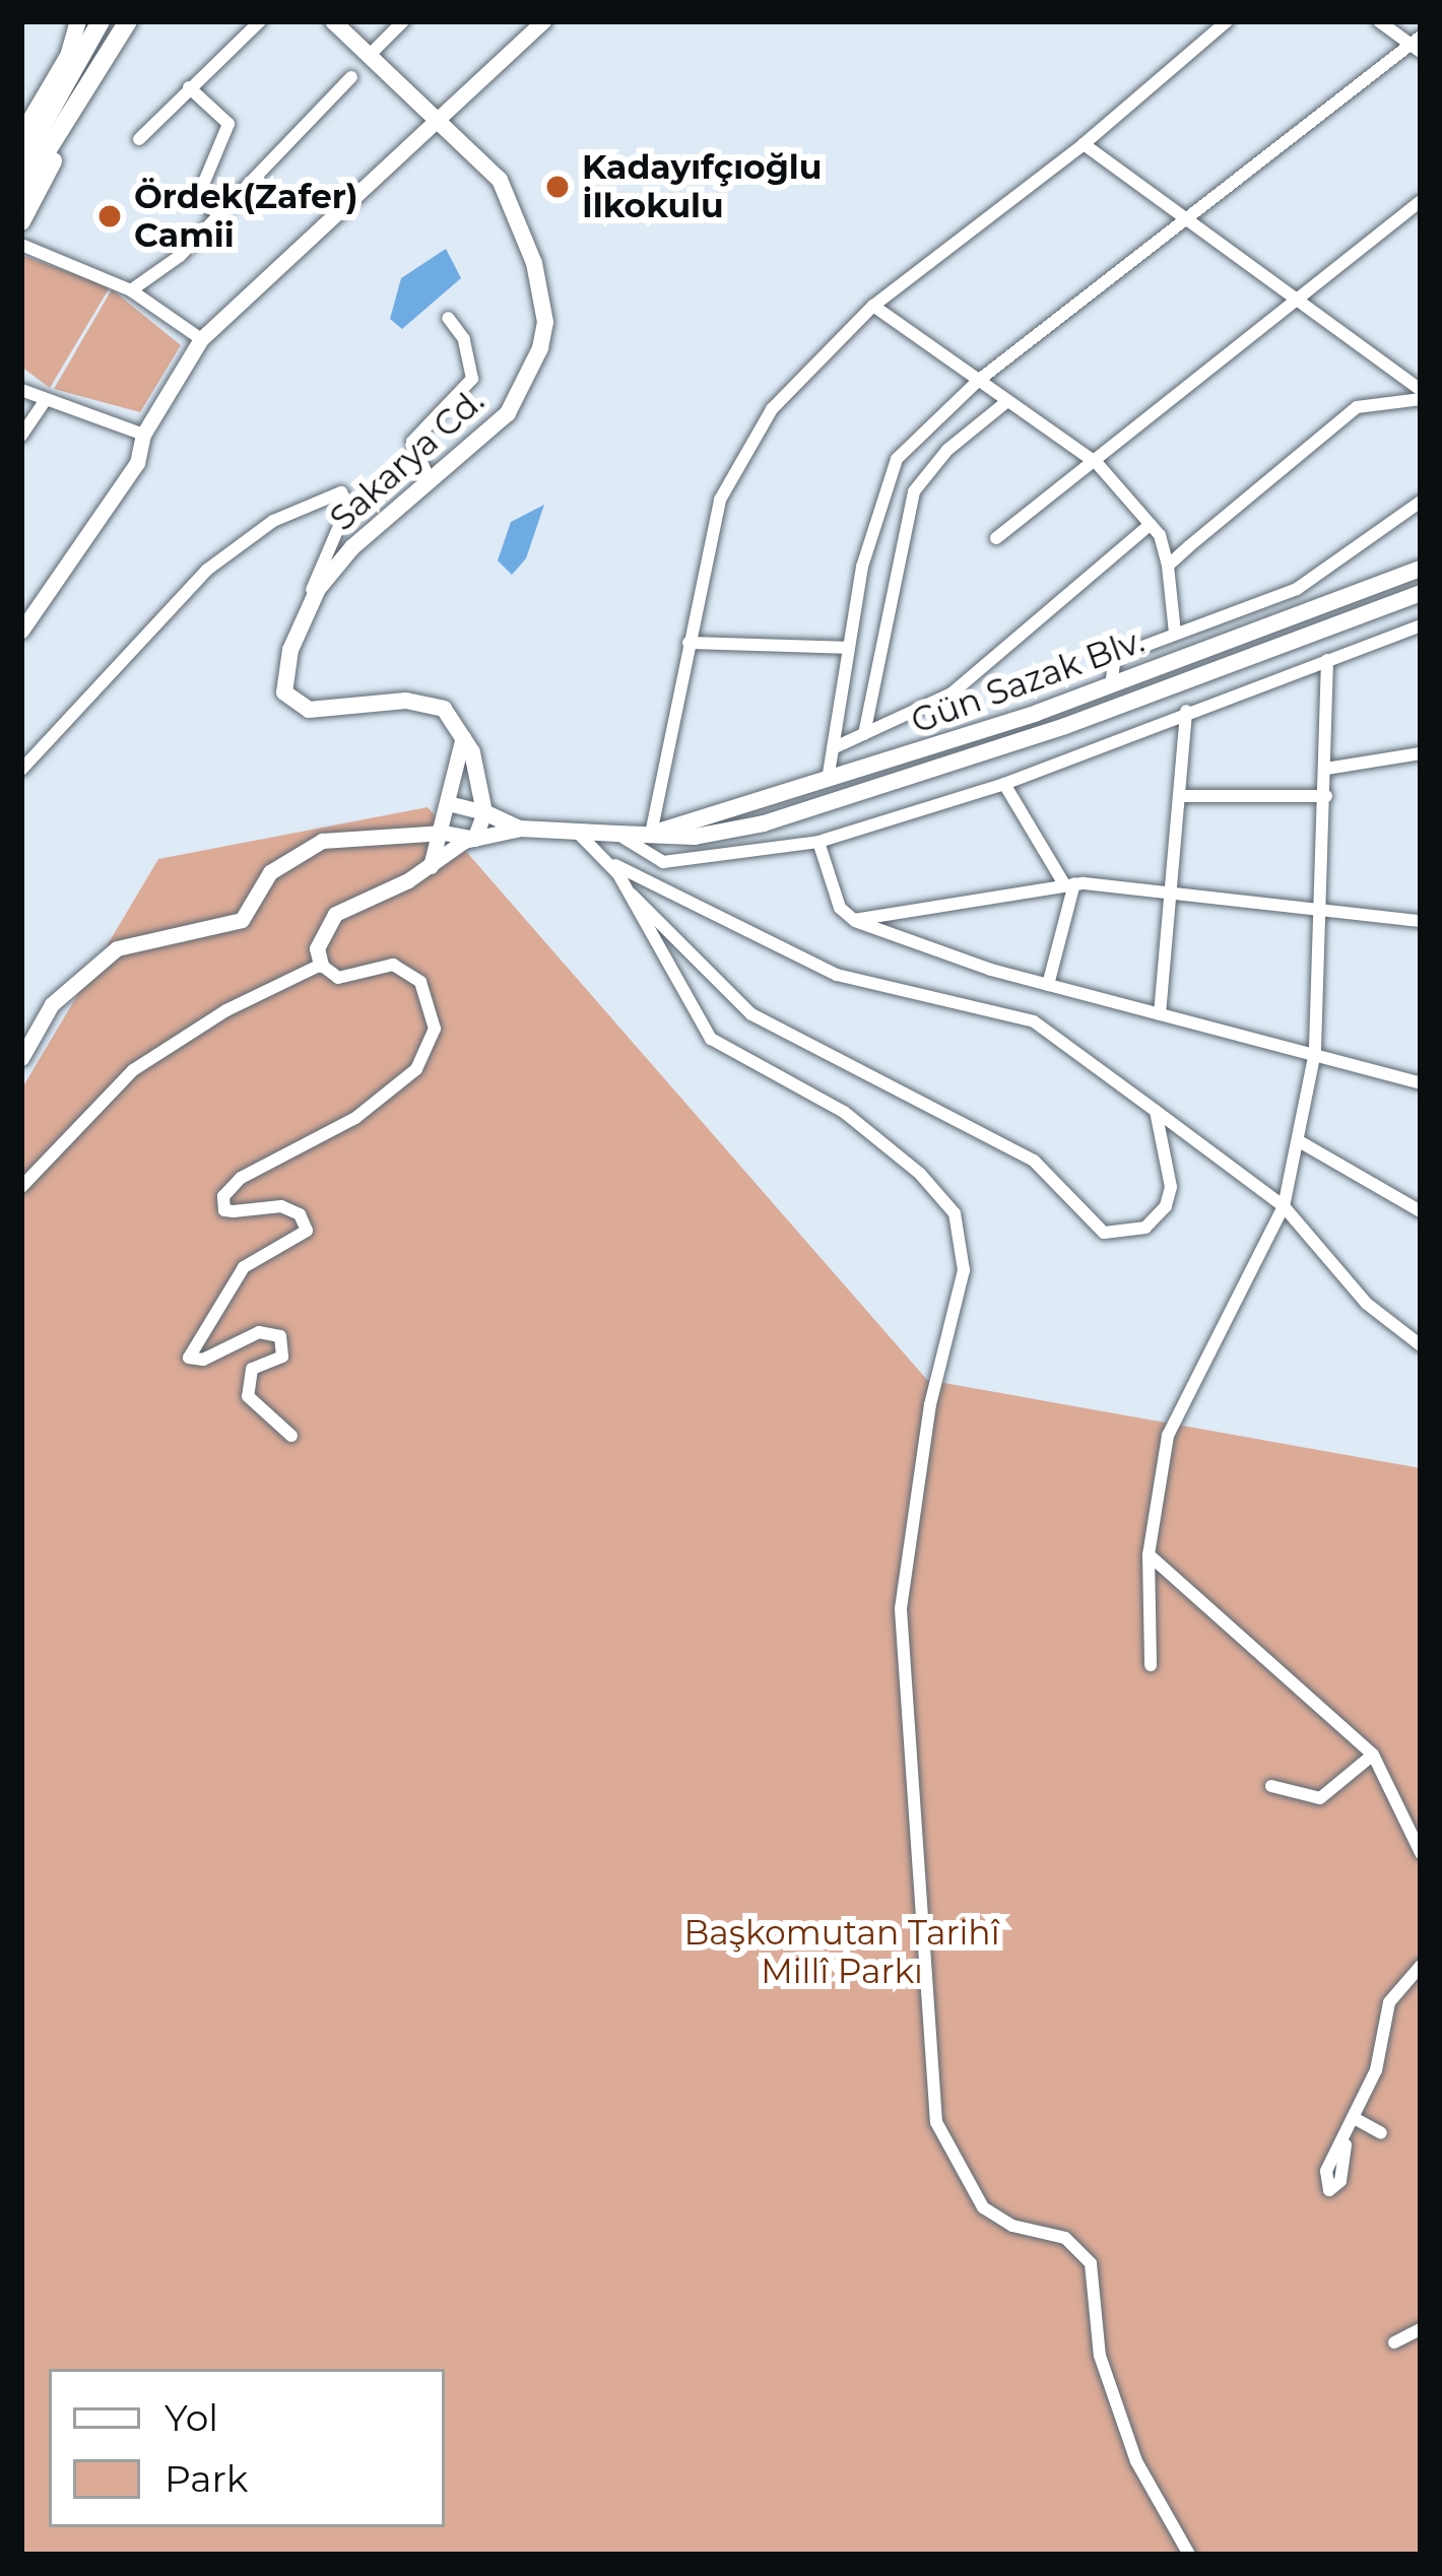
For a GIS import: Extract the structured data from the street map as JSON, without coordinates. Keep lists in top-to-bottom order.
{
  "streets": {
    "main road": ["Sakarya Cd.", "Gün Sazak Blv."]
  },
  "parks": ["Başkomutan Tarihî Millî Parkı"],
  "places": ["Kadayıfçıoğlu İlkokulu", "Ördek(Zafer) Camii"],
  "legend": ["Yol", "Park"]
}
